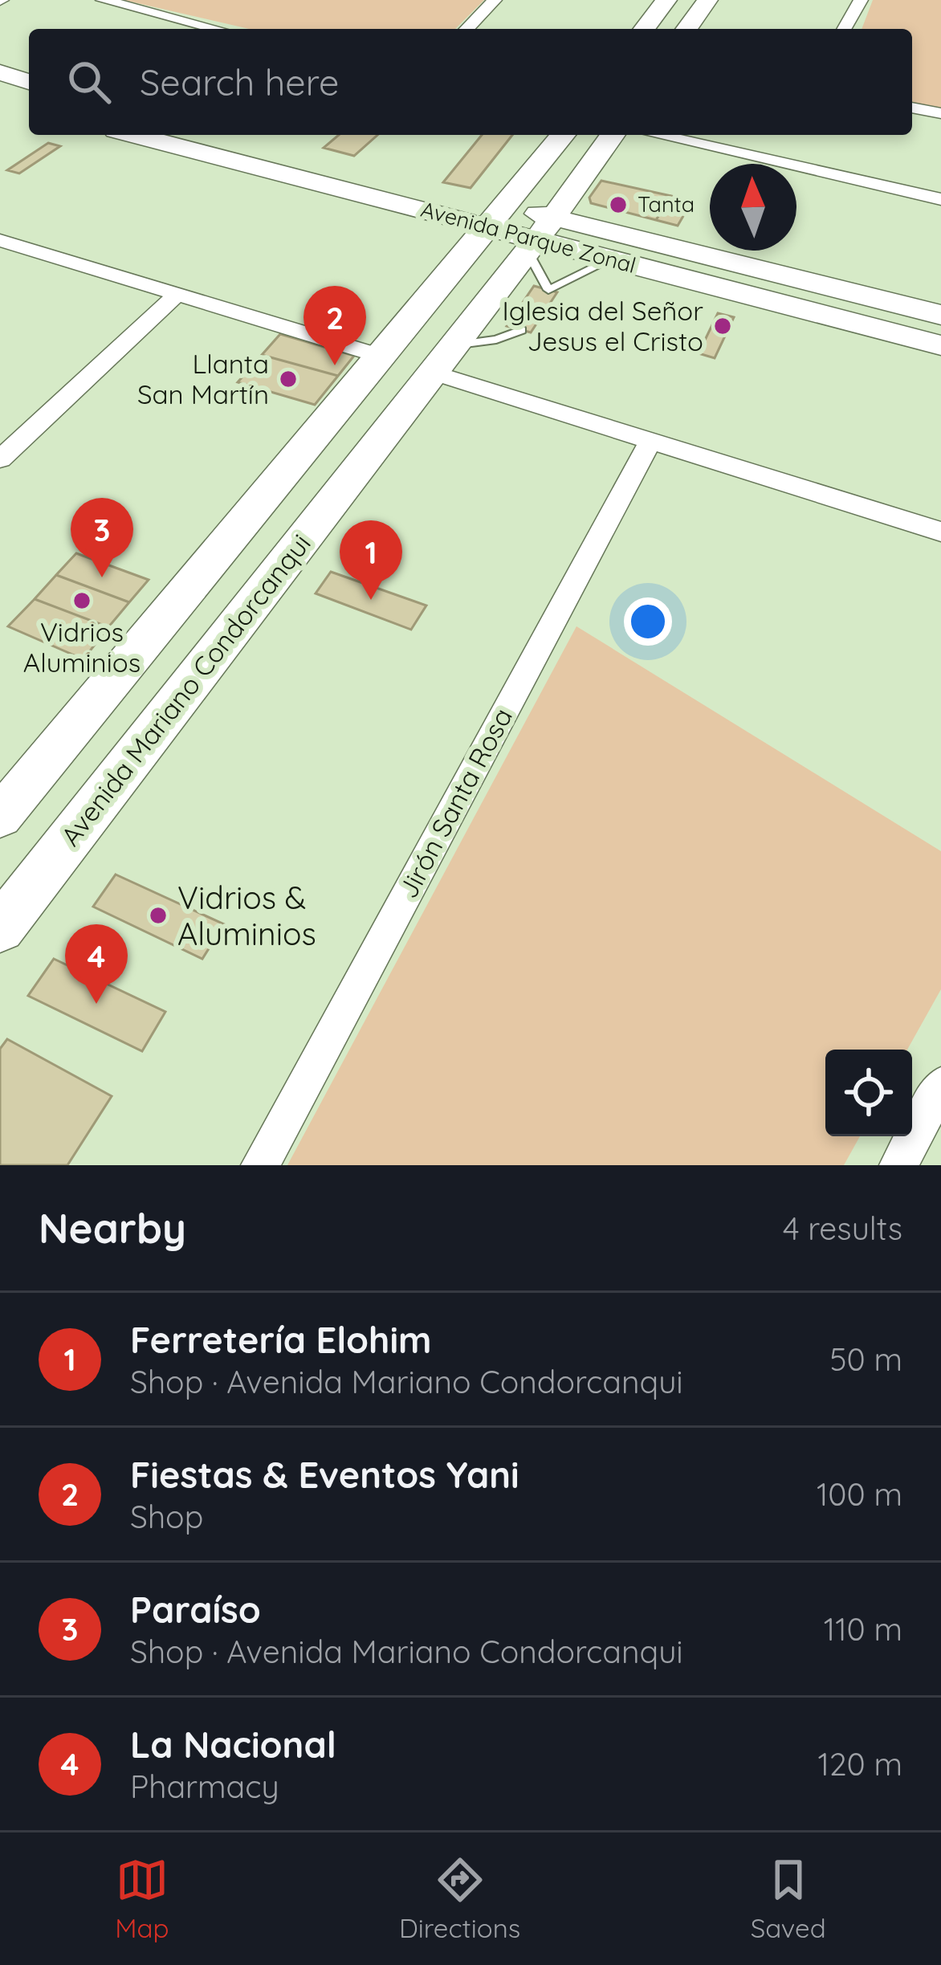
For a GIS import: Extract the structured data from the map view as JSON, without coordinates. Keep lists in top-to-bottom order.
{
  "streets": {
    "main road": ["Avenida Parque Zonal", "Avenida Mariano Condorcanqui"],
    "street": ["Jirón Santa Rosa"]
  },
  "crossings": [
    ["Avenida Parque Zonal", "Avenida Mariano Condorcanqui"]
  ],
  "places": [
    "Tanta",
    "Iglesia del Señor Jesus el Cristo",
    "Llanta San Martín",
    "Vidrios Aluminios",
    "Vidrios & Aluminios"
  ],
  "north": "top",
  "page": {
    "search": "Search here",
    "pins": [
      "2",
      "3",
      "1",
      "4"
    ],
    "heading": ["Nearby", "4 results"],
    "list": [
      {
        "mark": "1",
        "name": "Ferretería Elohim",
        "note": "Shop · Avenida Mariano Condorcanqui",
        "value": "50 m"
      },
      {
        "mark": "2",
        "name": "Fiestas & Eventos Yani",
        "note": "Shop",
        "value": "100 m"
      },
      {
        "mark": "3",
        "name": "Paraíso",
        "note": "Shop · Avenida Mariano Condorcanqui",
        "value": "110 m"
      },
      {
        "mark": "4",
        "name": "La Nacional",
        "note": "Pharmacy",
        "value": "120 m"
      }
    ],
    "nav": ["Map", "Directions", "Saved"]
  }
}
